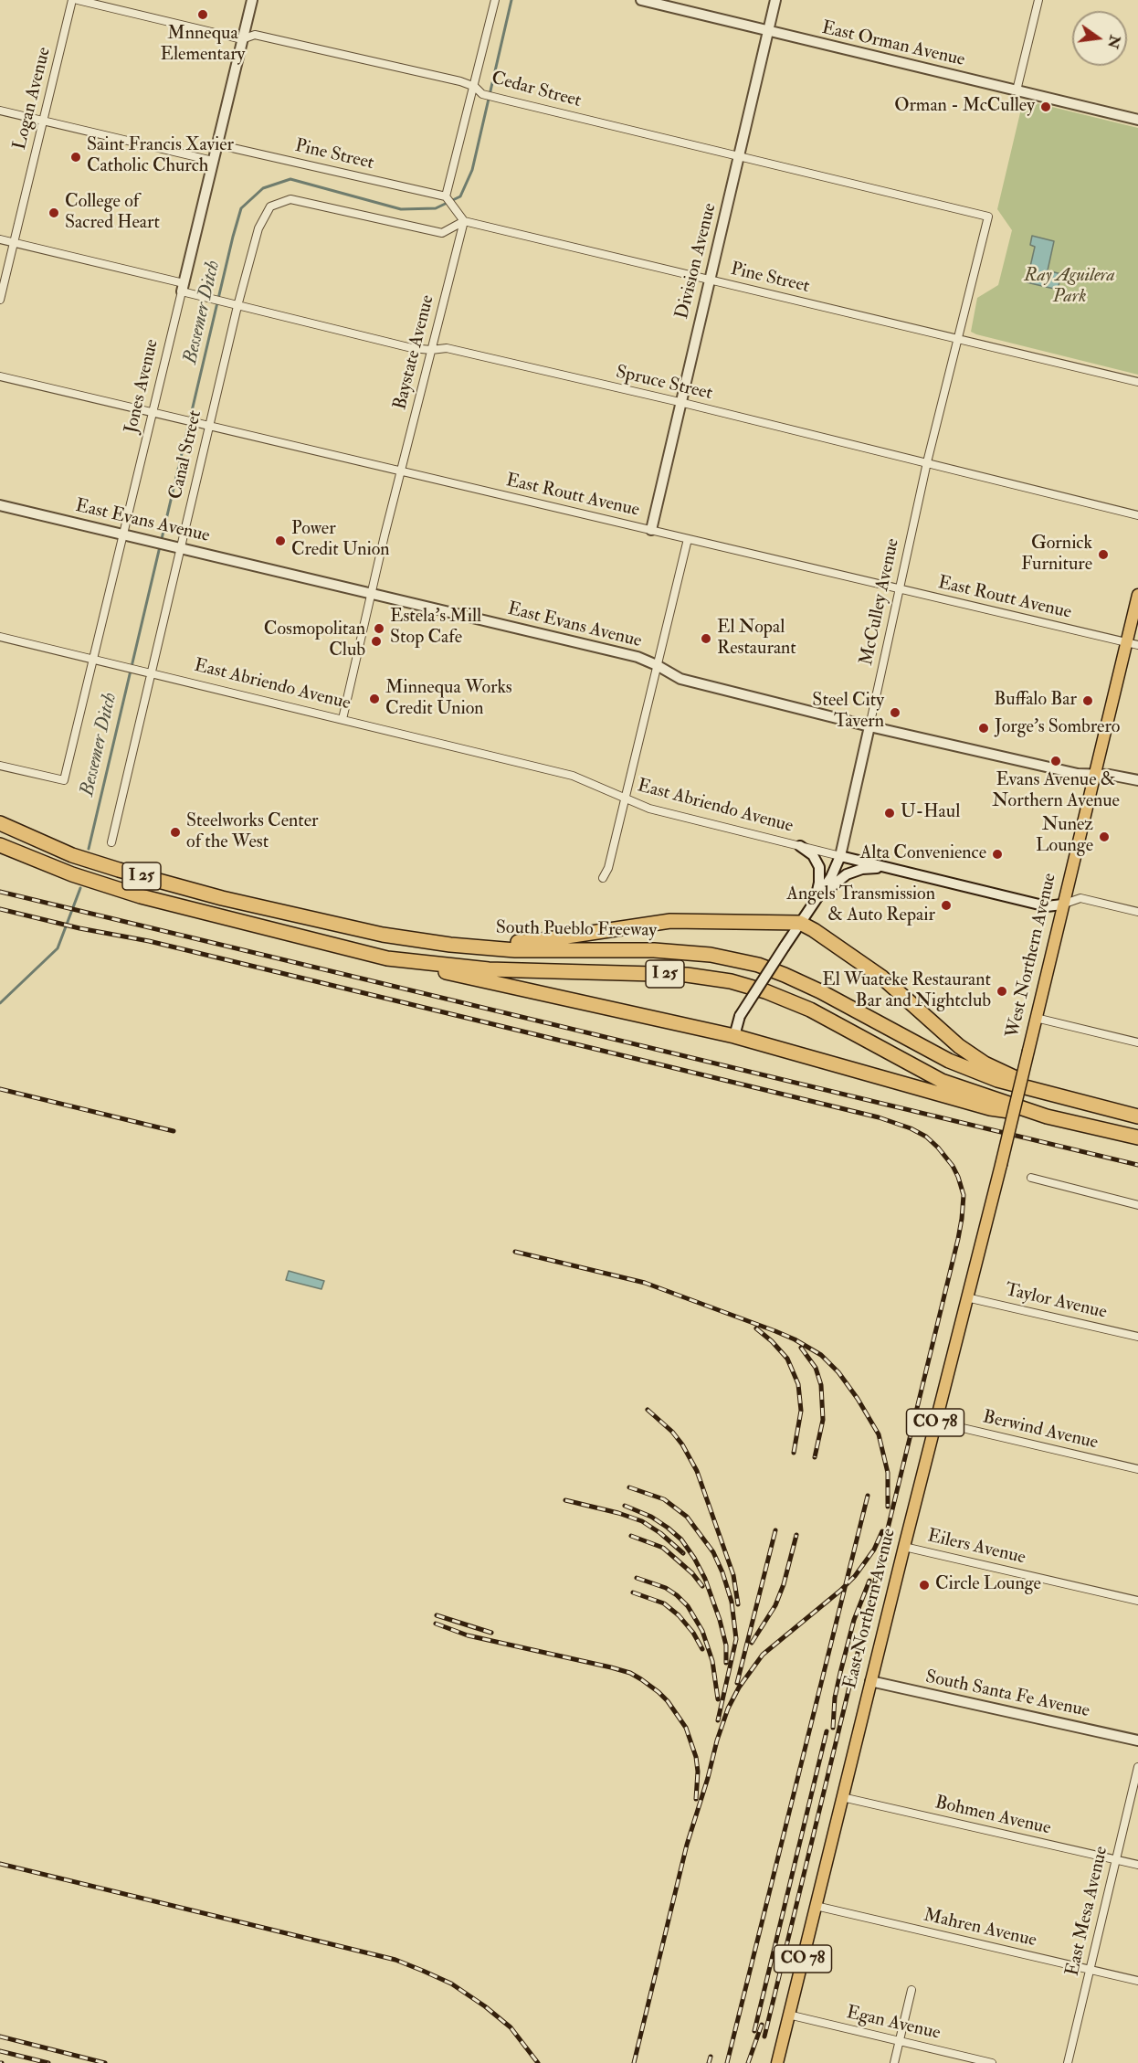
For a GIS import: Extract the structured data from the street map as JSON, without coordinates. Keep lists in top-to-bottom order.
{
  "streets": {
    "highway": ["I 25", "South Pueblo Freeway"],
    "main road": ["West Northern Avenue", "CO 78", "East Northern Avenue"],
    "street": [
      "East Orman Avenue",
      "Cedar Street",
      "Logan Avenue",
      "Pine Street",
      "Division Avenue",
      "Baystate Avenue",
      "Spruce Street",
      "Jones Avenue",
      "Canal Street",
      "East Routt Avenue",
      "East Evans Avenue",
      "McCulley Avenue",
      "East Abriendo Avenue",
      "Taylor Avenue",
      "Berwind Avenue",
      "Eilers Avenue",
      "South Santa Fe Avenue",
      "Bohmen Avenue",
      "East Mesa Avenue",
      "Mahren Avenue",
      "Egan Avenue"
    ]
  },
  "crossings": [
    ["East Orman Avenue", "Division Avenue"],
    ["Cedar Street", "Division Avenue"],
    ["Cedar Street", "Jones Avenue"],
    ["Cedar Street", "McCulley Avenue"],
    ["Logan Avenue", "Spruce Street"],
    ["Pine Street", "Division Avenue"],
    ["Pine Street", "Baystate Avenue"],
    ["Pine Street", "Jones Avenue"],
    ["Pine Street", "Canal Street"],
    ["Pine Street", "McCulley Avenue"],
    ["Division Avenue", "Spruce Street"],
    ["Division Avenue", "East Routt Avenue"],
    ["Baystate Avenue", "Spruce Street"],
    ["Baystate Avenue", "Canal Street"],
    ["Baystate Avenue", "East Routt Avenue"],
    ["Baystate Avenue", "East Evans Avenue"],
    ["Baystate Avenue", "East Abriendo Avenue"],
    ["Spruce Street", "Jones Avenue"],
    ["Spruce Street", "Canal Street"],
    ["Spruce Street", "McCulley Avenue"],
    ["Jones Avenue", "East Routt Avenue"],
    ["Jones Avenue", "East Evans Avenue"],
    ["Jones Avenue", "East Abriendo Avenue"],
    ["Canal Street", "East Routt Avenue"],
    ["Canal Street", "East Evans Avenue"],
    ["Canal Street", "East Abriendo Avenue"],
    ["East Routt Avenue", "McCulley Avenue"],
    ["East Routt Avenue", "West Northern Avenue"],
    ["East Evans Avenue", "McCulley Avenue"],
    ["East Evans Avenue", "West Northern Avenue"],
    ["McCulley Avenue", "East Abriendo Avenue"],
    ["East Abriendo Avenue", "West Northern Avenue"],
    ["West Northern Avenue", "East Northern Avenue"],
    ["Taylor Avenue", "East Northern Avenue"],
    ["Berwind Avenue", "East Northern Avenue"],
    ["Eilers Avenue", "East Northern Avenue"],
    ["East Northern Avenue", "South Santa Fe Avenue"],
    ["East Northern Avenue", "Bohmen Avenue"],
    ["East Northern Avenue", "Mahren Avenue"],
    ["East Northern Avenue", "Egan Avenue"],
    ["Bohmen Avenue", "East Mesa Avenue"],
    ["East Mesa Avenue", "Mahren Avenue"]
  ],
  "water": ["Bessemer Ditch"],
  "parks": ["Ray Aguilera Park"],
  "places": [
    "Mnnequa Elementary",
    "Orman - McCulley",
    "Saint Francis Xavier Catholic Church",
    "College of Sacred Heart",
    "Power Credit Union",
    "Gornick Furniture",
    "Estela's Mill Stop Cafe",
    "El Nopal Restaurant",
    "Cosmopolitan Club",
    "Minnequa Works Credit Union",
    "Buffalo Bar",
    "Steel City Tavern",
    "Jorge's Sombrero",
    "Evans Avenue & Northern Avenue",
    "U-Haul",
    "Steelworks Center of the West",
    "Nunez Lounge",
    "Alta Convenience",
    "Angels Transmission & Auto Repair",
    "El Wuateke Restaurant Bar and Nightclub",
    "Circle Lounge"
  ],
  "north": "right"
}
